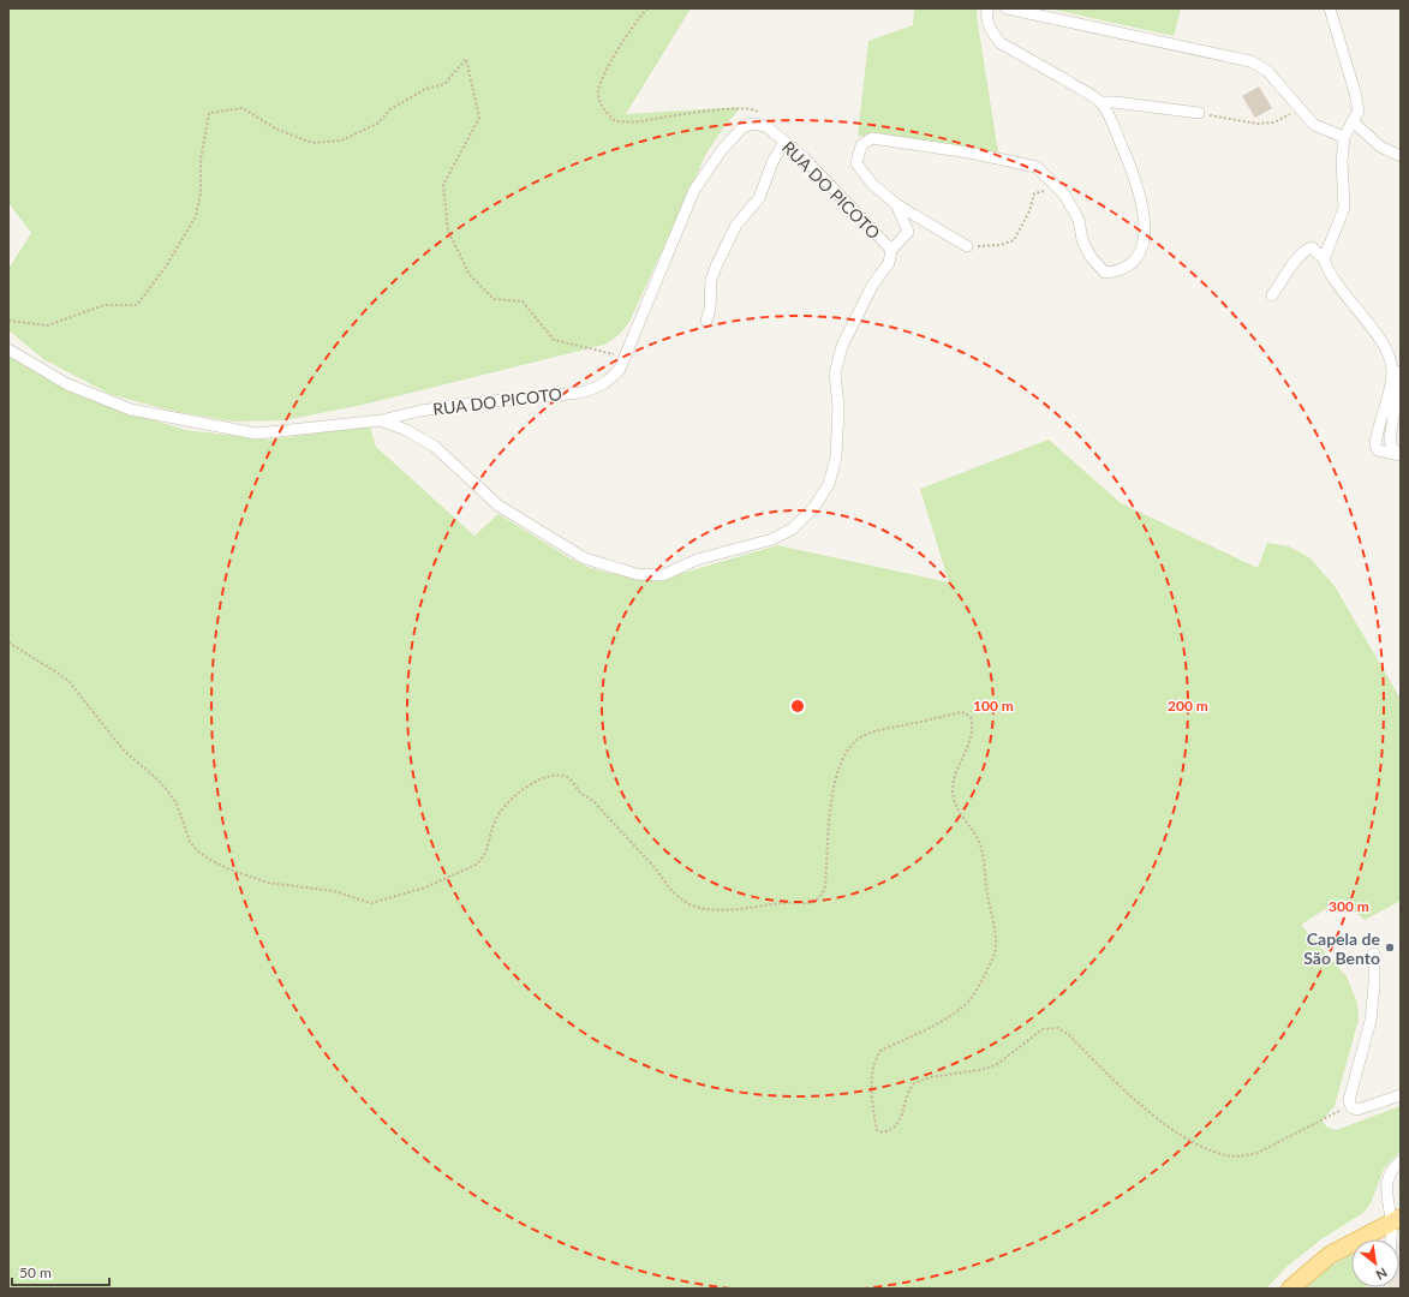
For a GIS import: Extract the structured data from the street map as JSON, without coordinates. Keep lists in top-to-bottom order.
{
  "streets": {
    "street": ["RUA DO PICOTO"]
  },
  "places": ["Capela de São Bento"],
  "scale_bar": "50 m",
  "north": "bottom right",
  "rings": ["100 m", "200 m", "300 m"]
}
